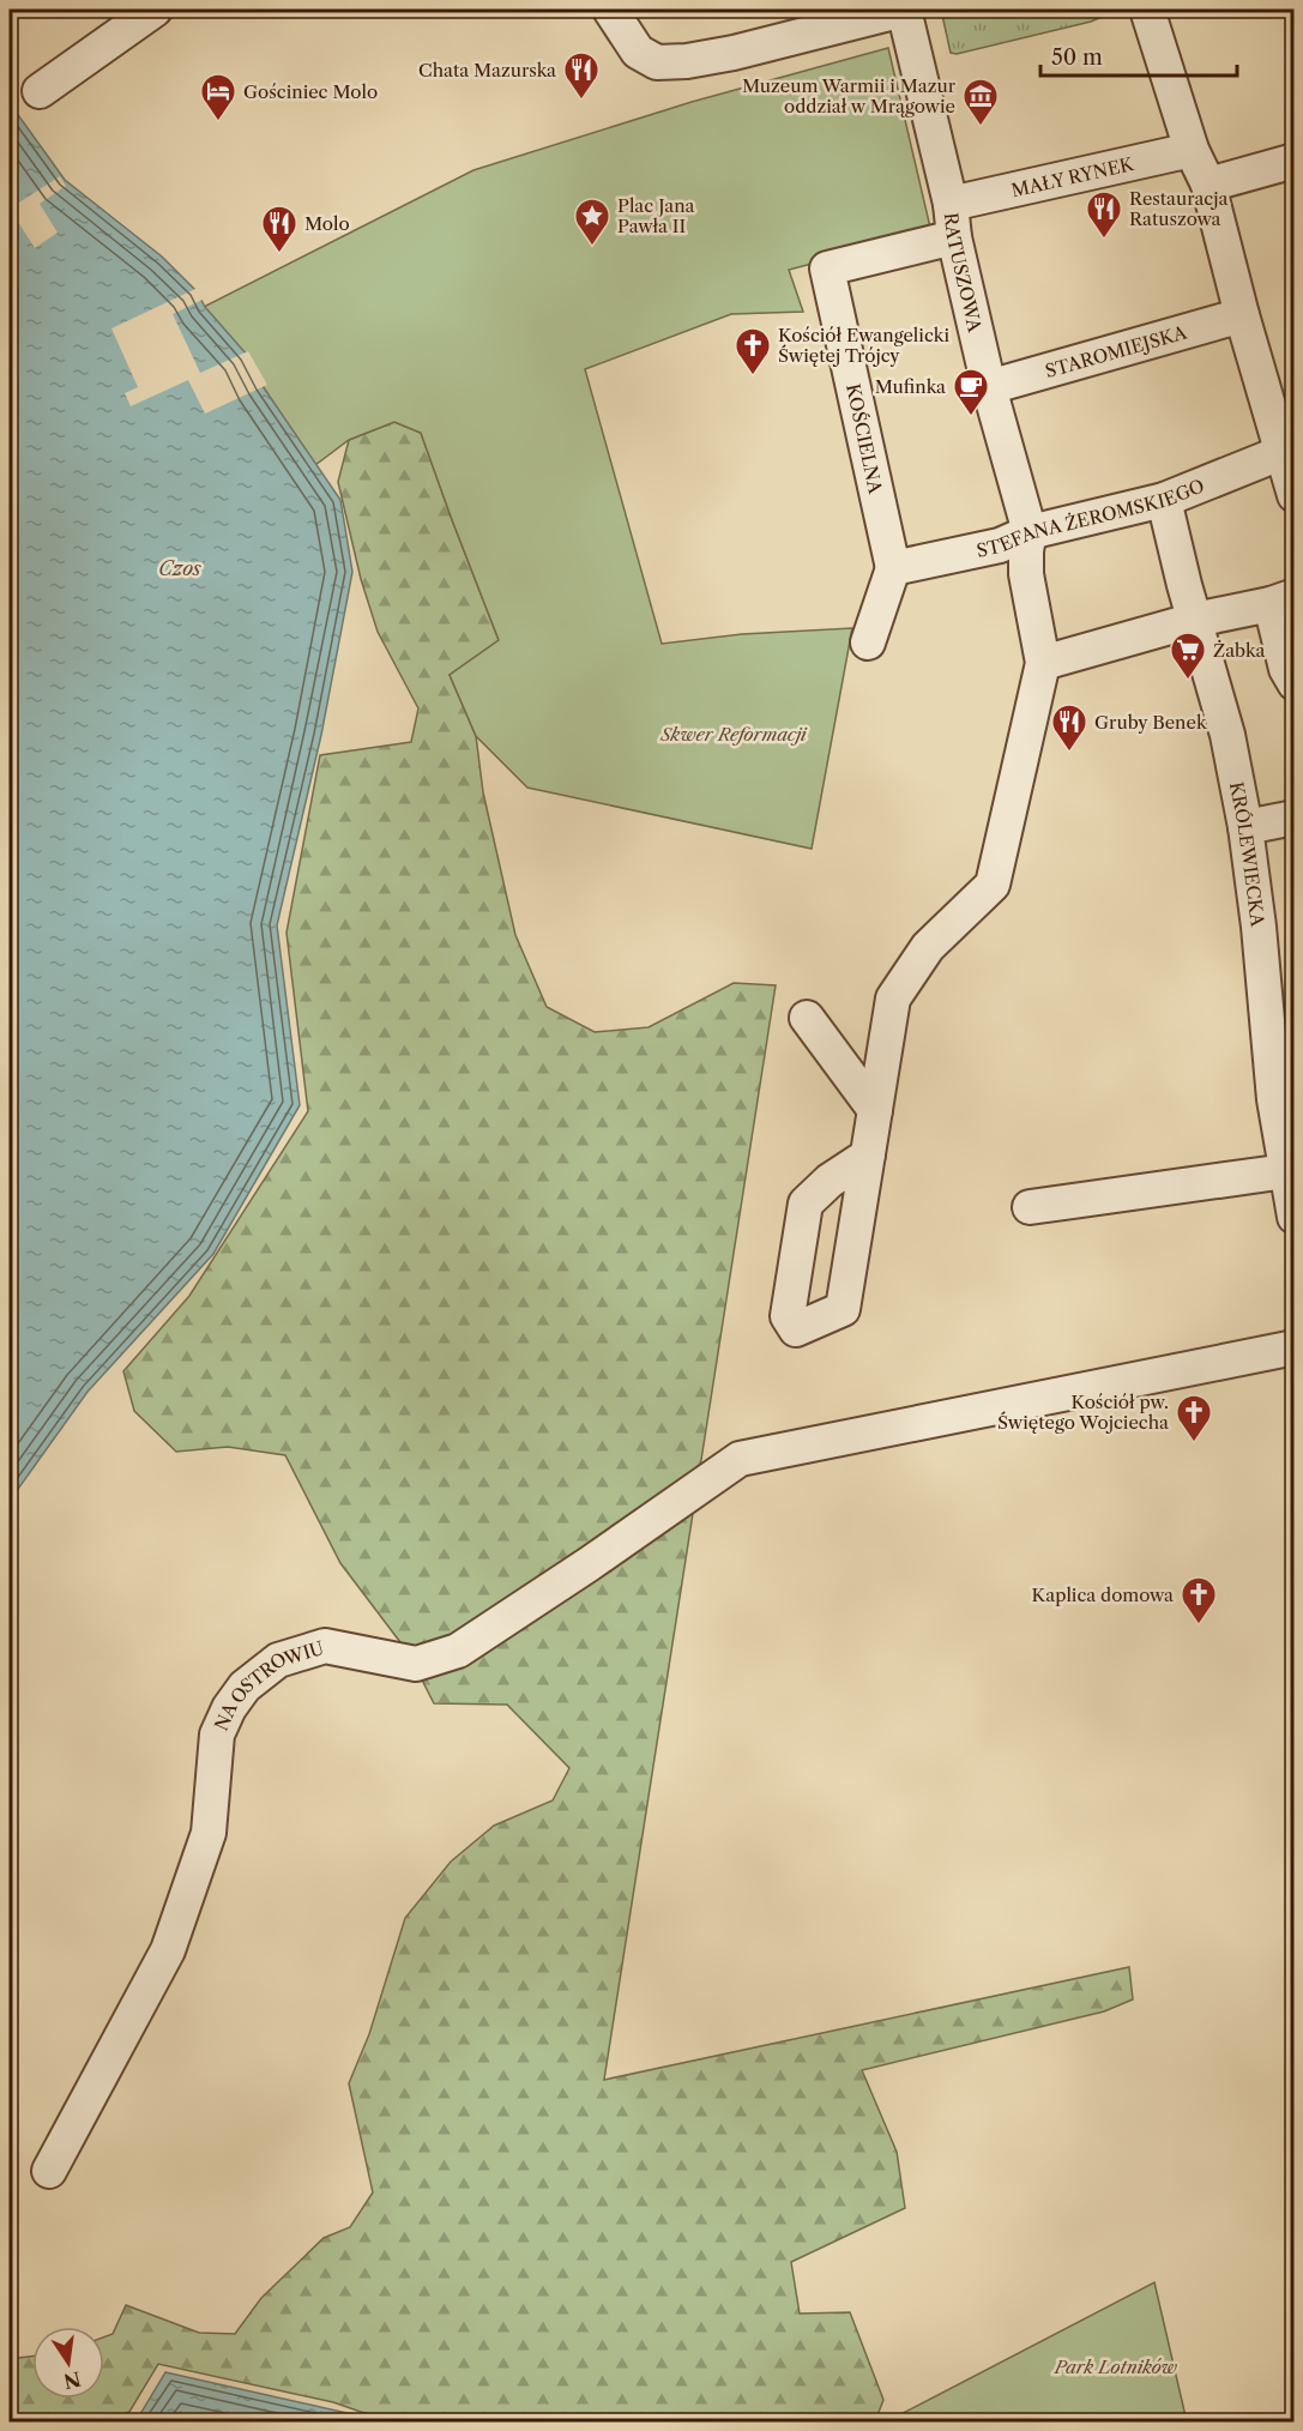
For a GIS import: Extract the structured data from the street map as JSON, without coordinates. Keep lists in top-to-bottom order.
{
  "streets": {
    "street": [
      "MAŁY RYNEK",
      "RATUSZOWA",
      "STAROMIEJSKA",
      "KOŚCIELNA",
      "STEFANA ŻEROMSKIEGO",
      "KRÓLEWIECKA",
      "NA OSTROWIU"
    ]
  },
  "crossings": [
    ["MAŁY RYNEK", "RATUSZOWA"],
    ["RATUSZOWA", "STAROMIEJSKA"],
    ["RATUSZOWA", "KOŚCIELNA"],
    ["RATUSZOWA", "STEFANA ŻEROMSKIEGO"],
    ["KOŚCIELNA", "STEFANA ŻEROMSKIEGO"],
    ["STEFANA ŻEROMSKIEGO", "KRÓLEWIECKA"]
  ],
  "water": ["Czos"],
  "parks": ["Skwer Reformacji", "Park Lotników"],
  "places": {
    "restaurant": [
      "Chata Mazurska",
      "Restauracja Ratuszowa",
      "Molo",
      "Gruby Benek"
    ],
    "hotel": ["Gościniec Molo"],
    "museum": ["Muzeum Warmii i Mazur oddział w Mrągowie"],
    "place": ["Plac Jana Pawła II"],
    "church": ["Kościół Ewangelicki Świętej Trójcy", "Kościół pw. Świętego Wojciecha", "Kaplica domowa"],
    "cafe": ["Mufinka"],
    "supermarket": ["Żabka"]
  },
  "scale_bar": "50 m",
  "north": "bottom"
}
